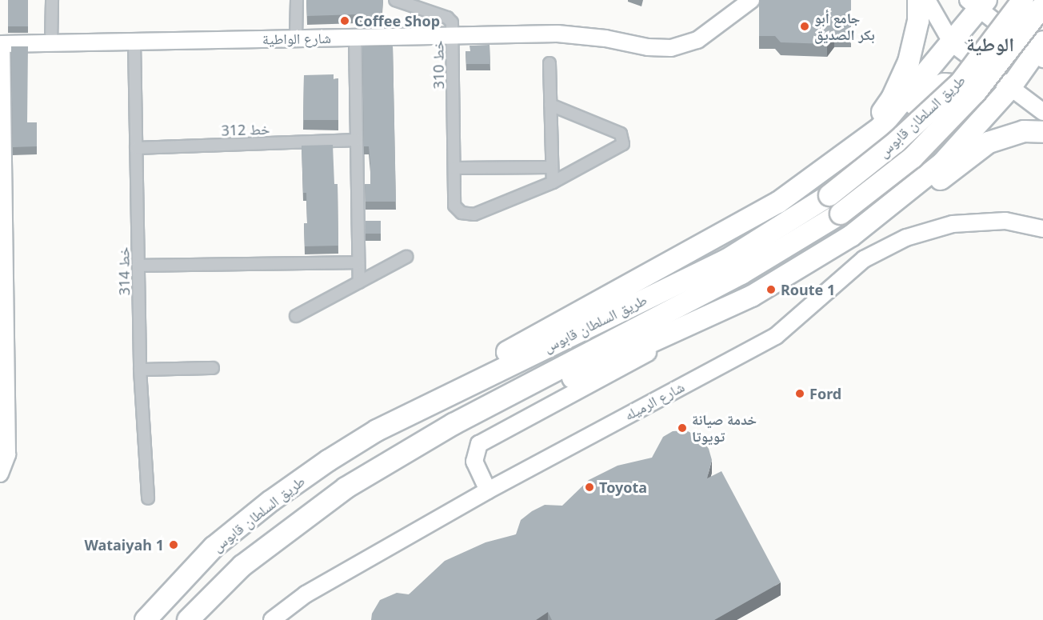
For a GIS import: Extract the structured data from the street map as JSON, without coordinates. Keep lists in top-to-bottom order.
{
  "streets": {
    "highway": ["طريق السلطان قابوس"],
    "street": [
      "شارع الواطية",
      "خط 310",
      "خط 312",
      "خط 314",
      "شارع الرميله"
    ]
  },
  "crossings": [
    ["شارع الواطية", "خط 310"],
    ["شارع الواطية", "خط 314"],
    ["خط 312", "خط 314"]
  ],
  "districts": ["الوطية"],
  "places": [
    "Coffee Shop",
    "جامع أبو بكر الصديق",
    "Route 1",
    "Ford",
    "خدمة صيانة تويوتا",
    "Toyota",
    "Wataiyah 1"
  ]
}
